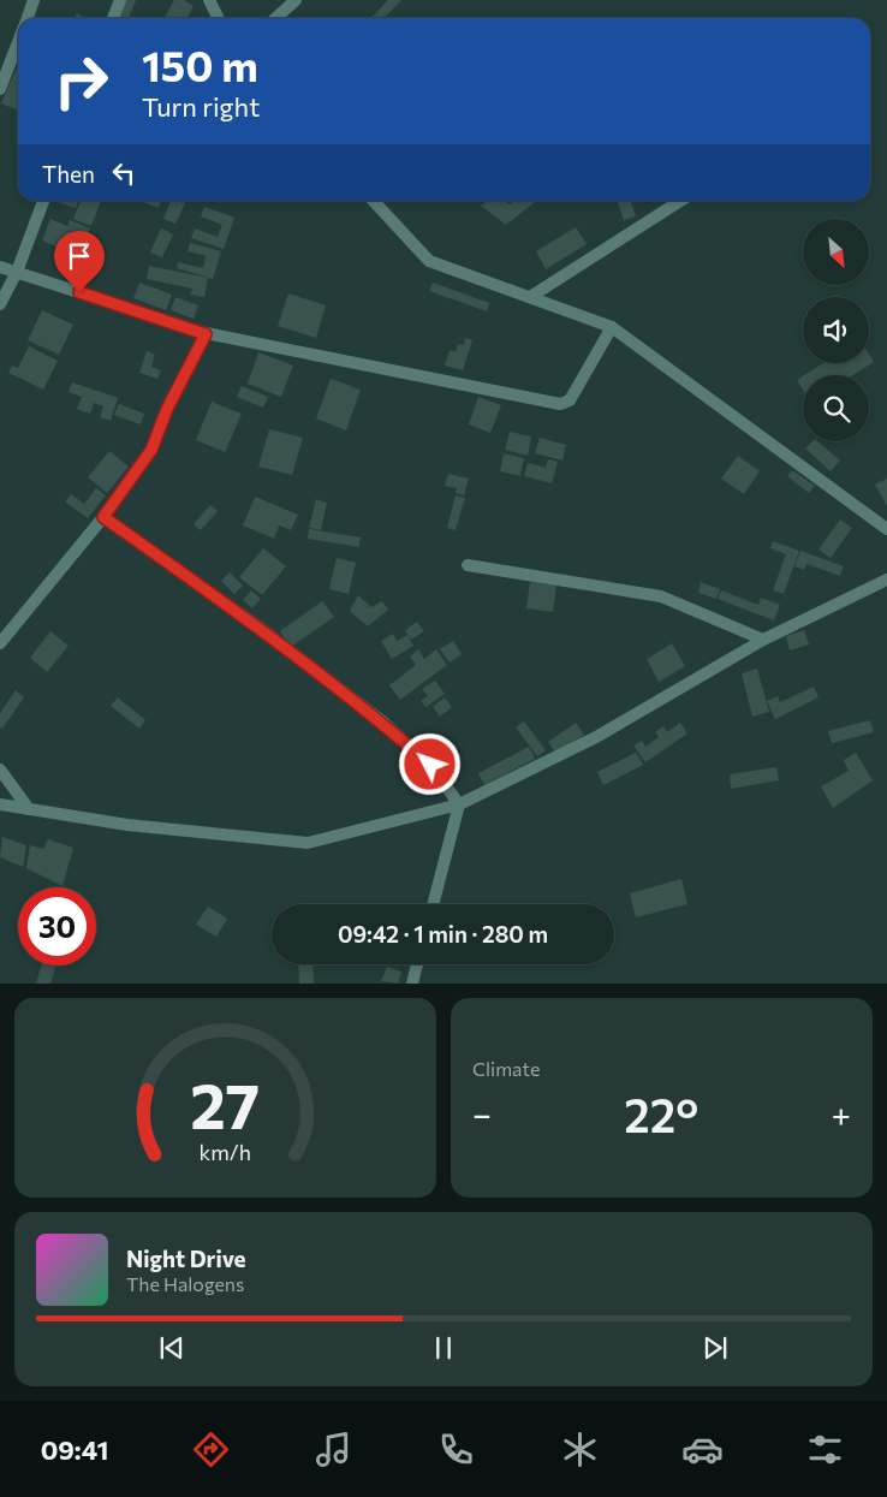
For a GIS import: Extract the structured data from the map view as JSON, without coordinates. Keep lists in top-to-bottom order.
{
  "north": "bottom right",
  "page": {
    "turn": ["150 m", "Turn right"],
    "then": "Then",
    "limit": "30",
    "trip": "09:42 · 1 min · 280 m",
    "tile": "Climate",
    "heat": ["−", "22°", "+"],
    "song": ["Night Drive", "The Halogens"],
    "tabs": "09:41",
    "gauge": ["27", "km/h"]
  }
}
